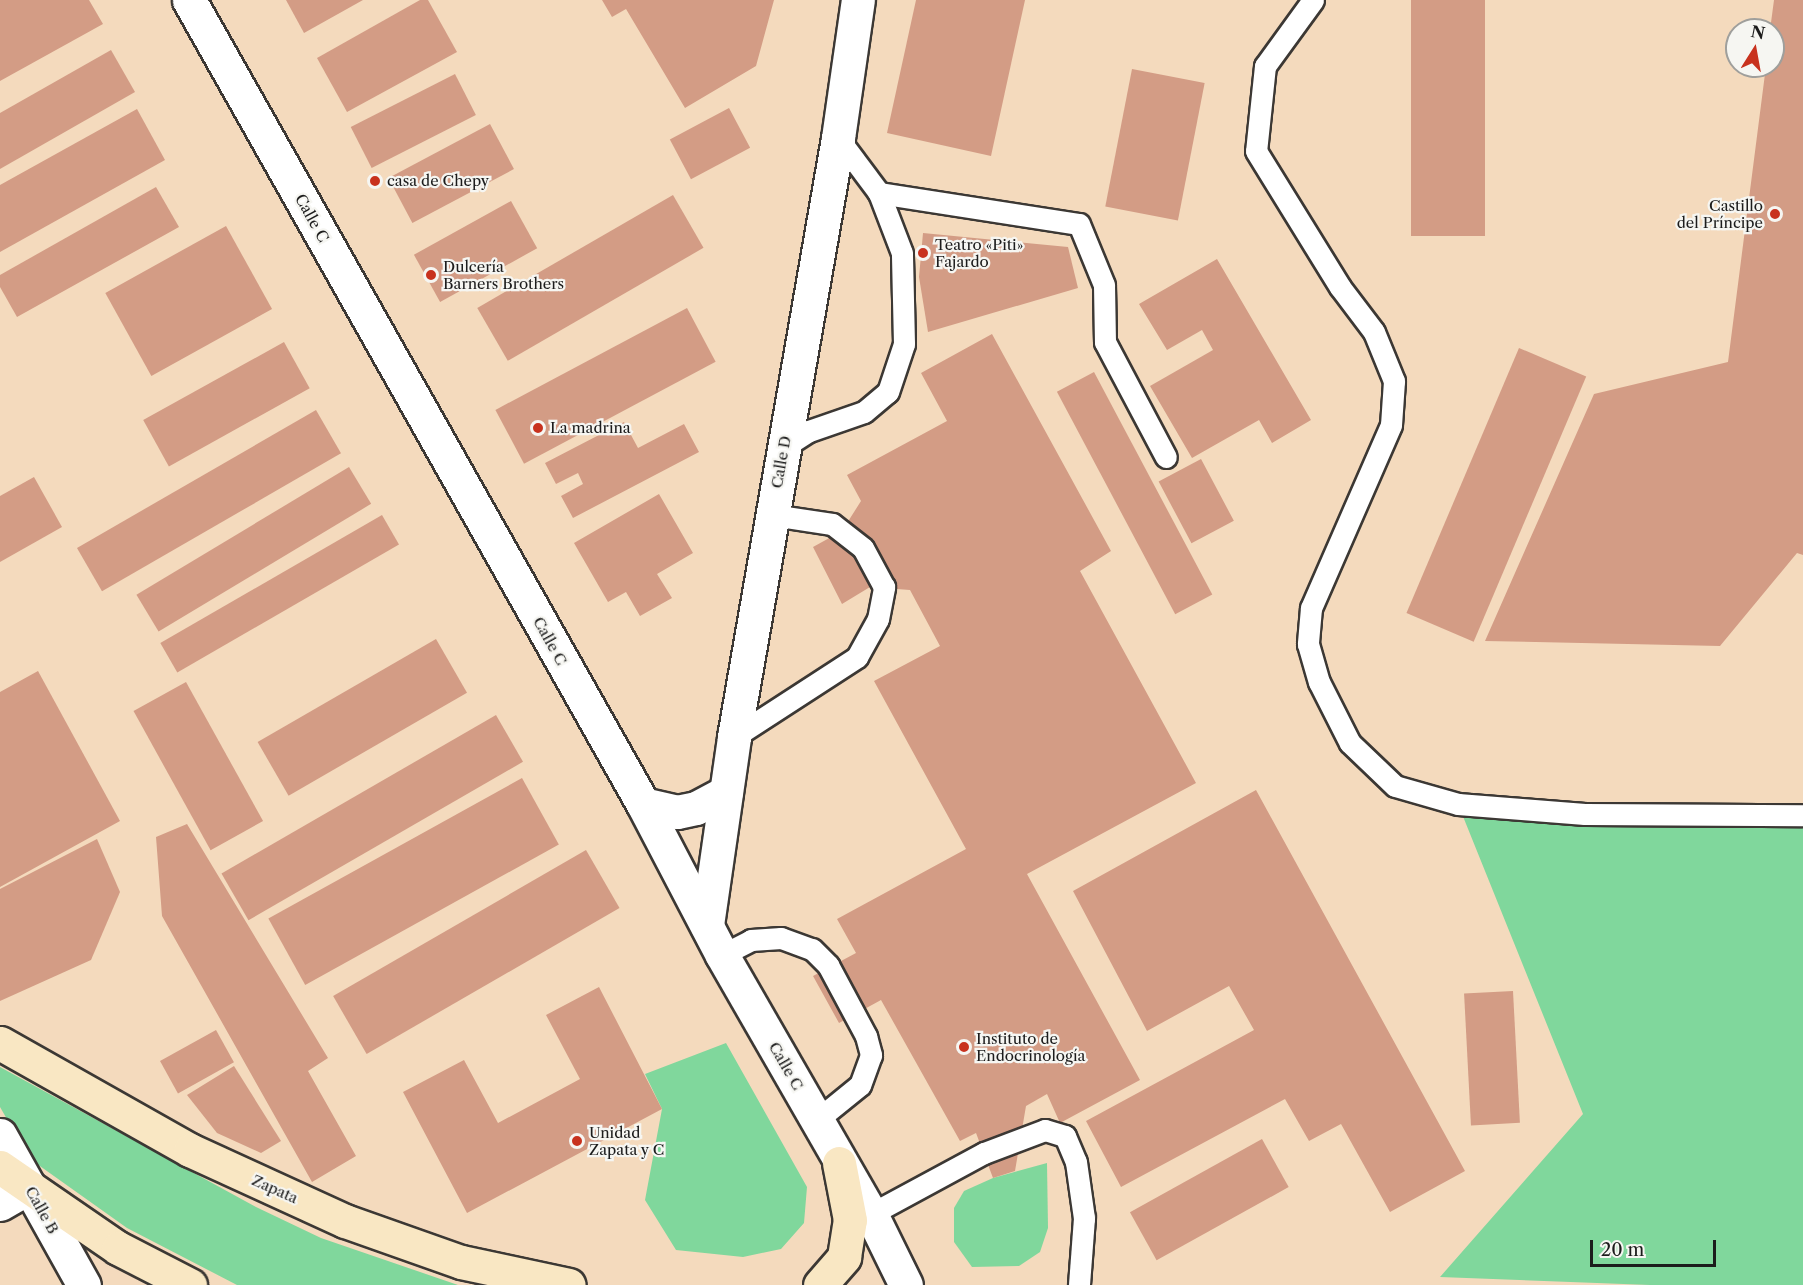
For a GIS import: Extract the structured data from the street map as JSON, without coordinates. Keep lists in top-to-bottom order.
{
  "streets": {
    "main road": ["Zapata"],
    "street": ["Calle C", "Calle D", "Calle B"]
  },
  "crossings": [
    ["Calle C", "Calle D"]
  ],
  "places": [
    "casa de Chepy",
    "Castillo del Príncipe",
    "Teatro «Piti» Fajardo",
    "Dulcería Barners Brothers",
    "La madrina",
    "Instituto de Endocrinología",
    "Unidad Zapata y C"
  ],
  "scale_bar": "20 m",
  "north": "top"
}
